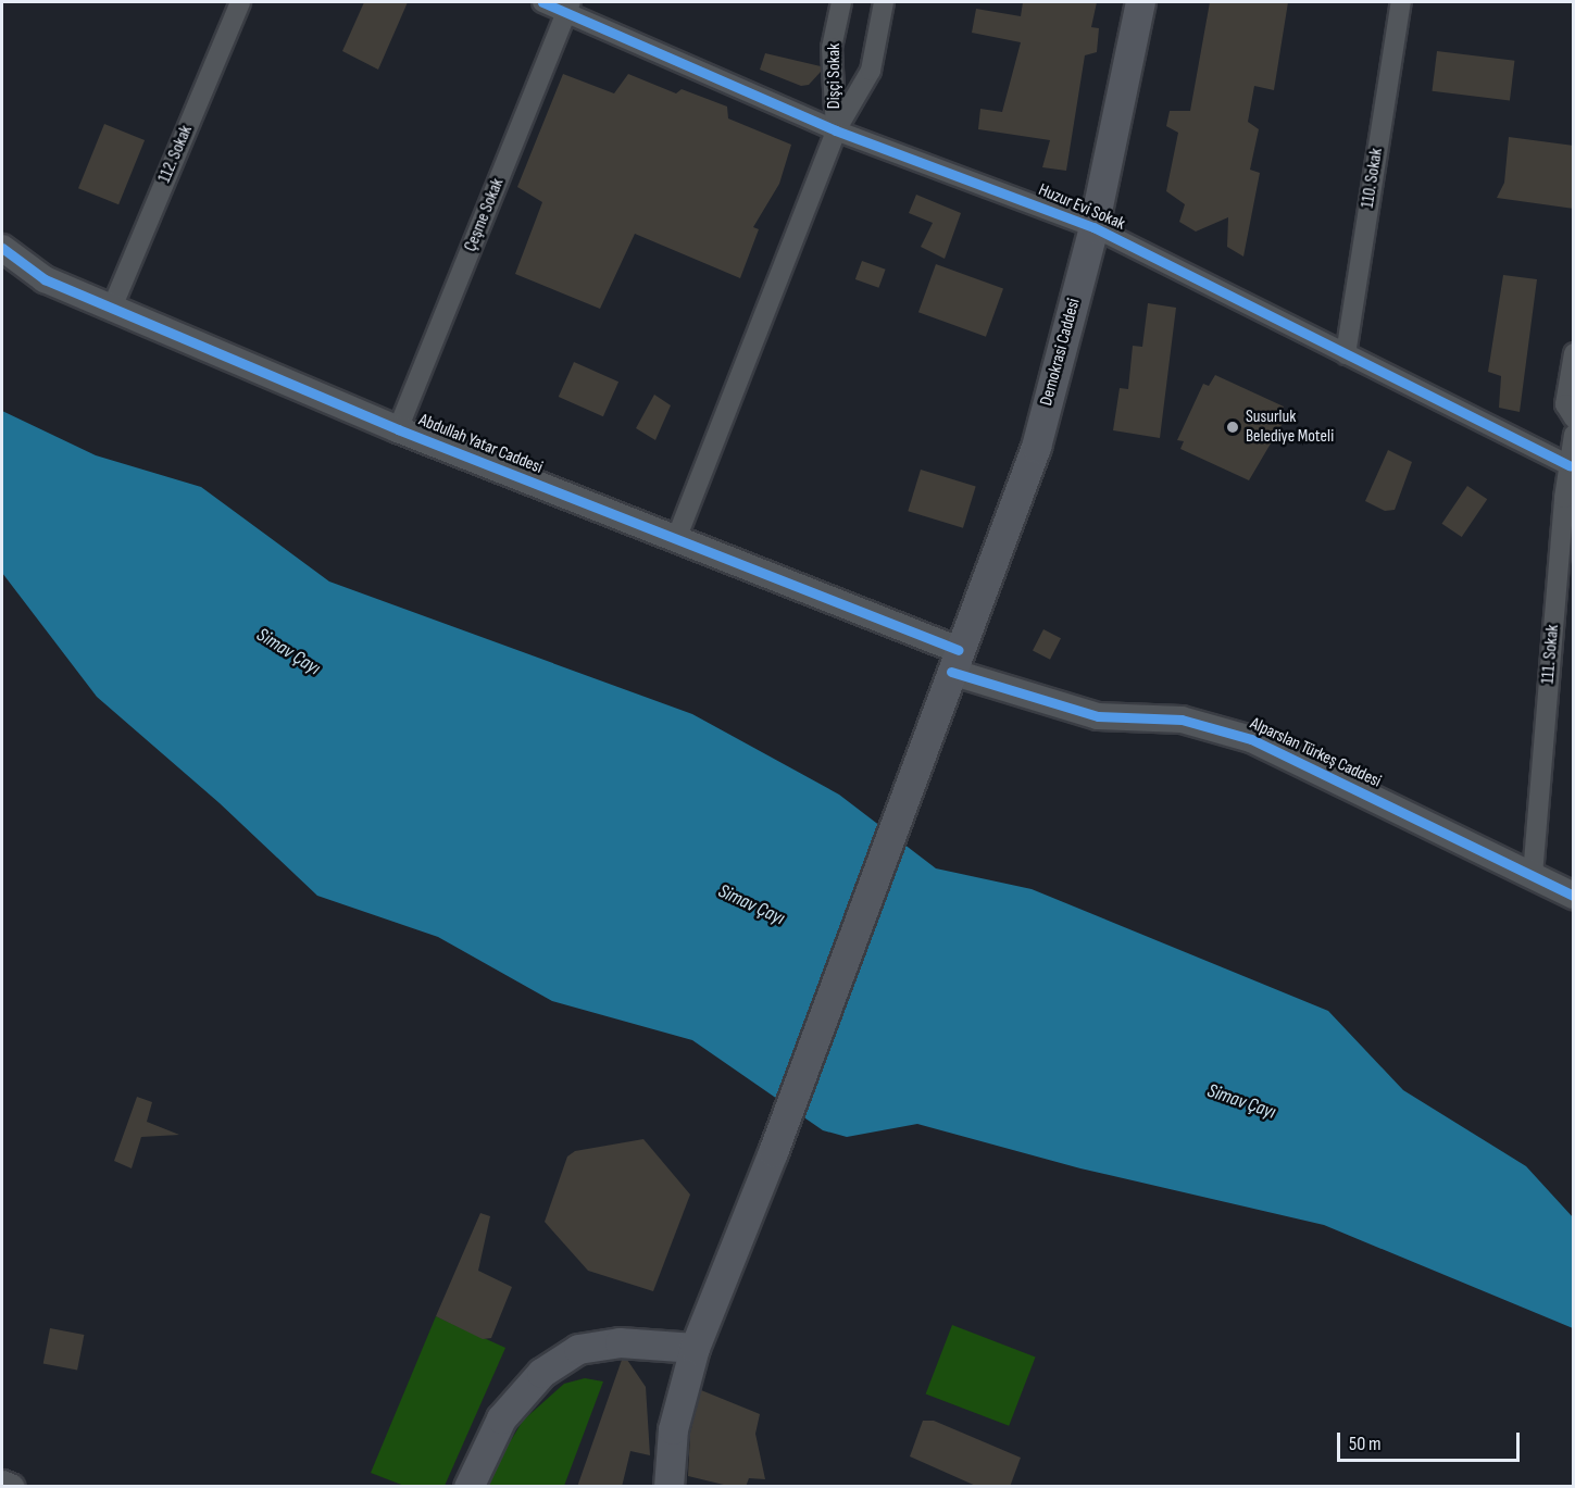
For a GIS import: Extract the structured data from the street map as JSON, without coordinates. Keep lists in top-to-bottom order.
{
  "streets": {
    "main road": ["Demokrasi Caddesi"],
    "street": [
      "Dişçi Sokak",
      "112. Sokak",
      "110. Sokak",
      "Huzur Evi Sokak",
      "Çeşme Sokak",
      "Abdullah Yatar Caddesi",
      "111. Sokak",
      "Alparslan Türkeş Caddesi"
    ]
  },
  "crossings": [
    ["Dişçi Sokak", "Huzur Evi Sokak"],
    ["112. Sokak", "Abdullah Yatar Caddesi"],
    ["110. Sokak", "Huzur Evi Sokak"],
    ["Huzur Evi Sokak", "Çeşme Sokak"],
    ["Huzur Evi Sokak", "Demokrasi Caddesi"],
    ["Huzur Evi Sokak", "111. Sokak"],
    ["Çeşme Sokak", "Abdullah Yatar Caddesi"],
    ["Demokrasi Caddesi", "Abdullah Yatar Caddesi"],
    ["Demokrasi Caddesi", "Alparslan Türkeş Caddesi"],
    ["Abdullah Yatar Caddesi", "Alparslan Türkeş Caddesi"],
    ["111. Sokak", "Alparslan Türkeş Caddesi"]
  ],
  "water": ["Simav Çayı"],
  "places": ["Susurluk Belediye Moteli"],
  "scale_bar": "50 m"
}
